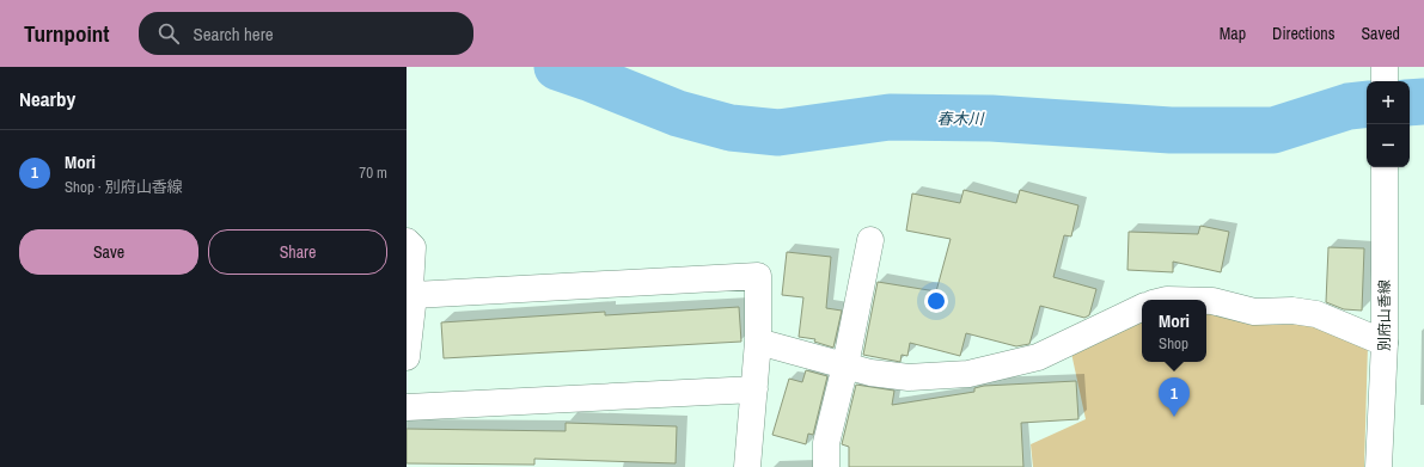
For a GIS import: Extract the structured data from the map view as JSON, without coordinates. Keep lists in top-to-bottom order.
{
  "streets": {
    "street": ["別府山香線"]
  },
  "water": ["春木川"],
  "page": {
    "header": "Turnpoint",
    "search": "Search here",
    "nav": ["Map", "Directions", "Saved"],
    "heading": "Nearby",
    "map_buttons": ["+", "−"],
    "list": [
      {
        "mark": "1",
        "name": "Mori",
        "note": "Shop · 別府山香線",
        "value": "70 m"
      }
    ],
    "buttons": ["Save", "Share"],
    "popup": ["Mori", "Shop"],
    "pins": "1"
  }
}
